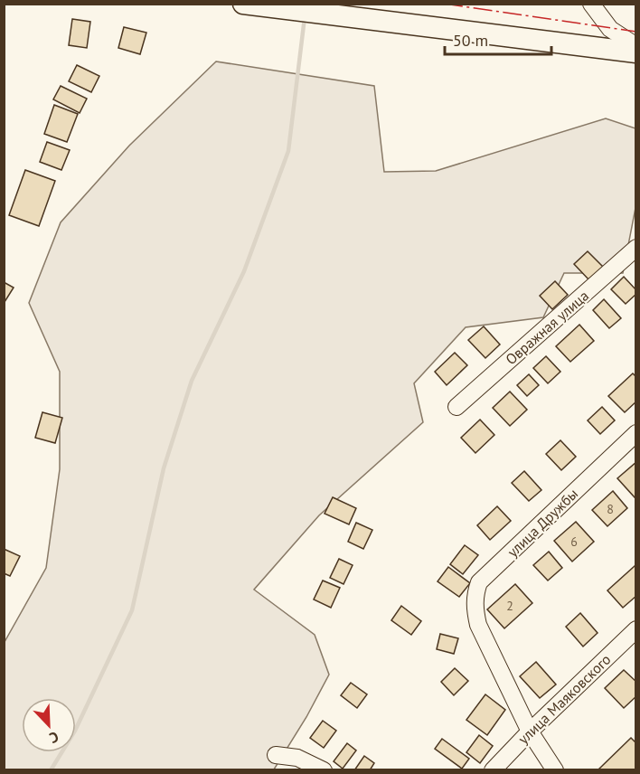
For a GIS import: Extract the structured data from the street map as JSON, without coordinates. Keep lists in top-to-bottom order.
{
  "streets": {
    "street": ["Овражная улица", "улица Дружбы", "улица Маяковского"]
  },
  "crossings": [
    ["улица Дружбы", "улица Маяковского"]
  ],
  "house_numbers": ["8", "6", "2"],
  "scale_bar": "50 m",
  "north": "bottom right"
}
